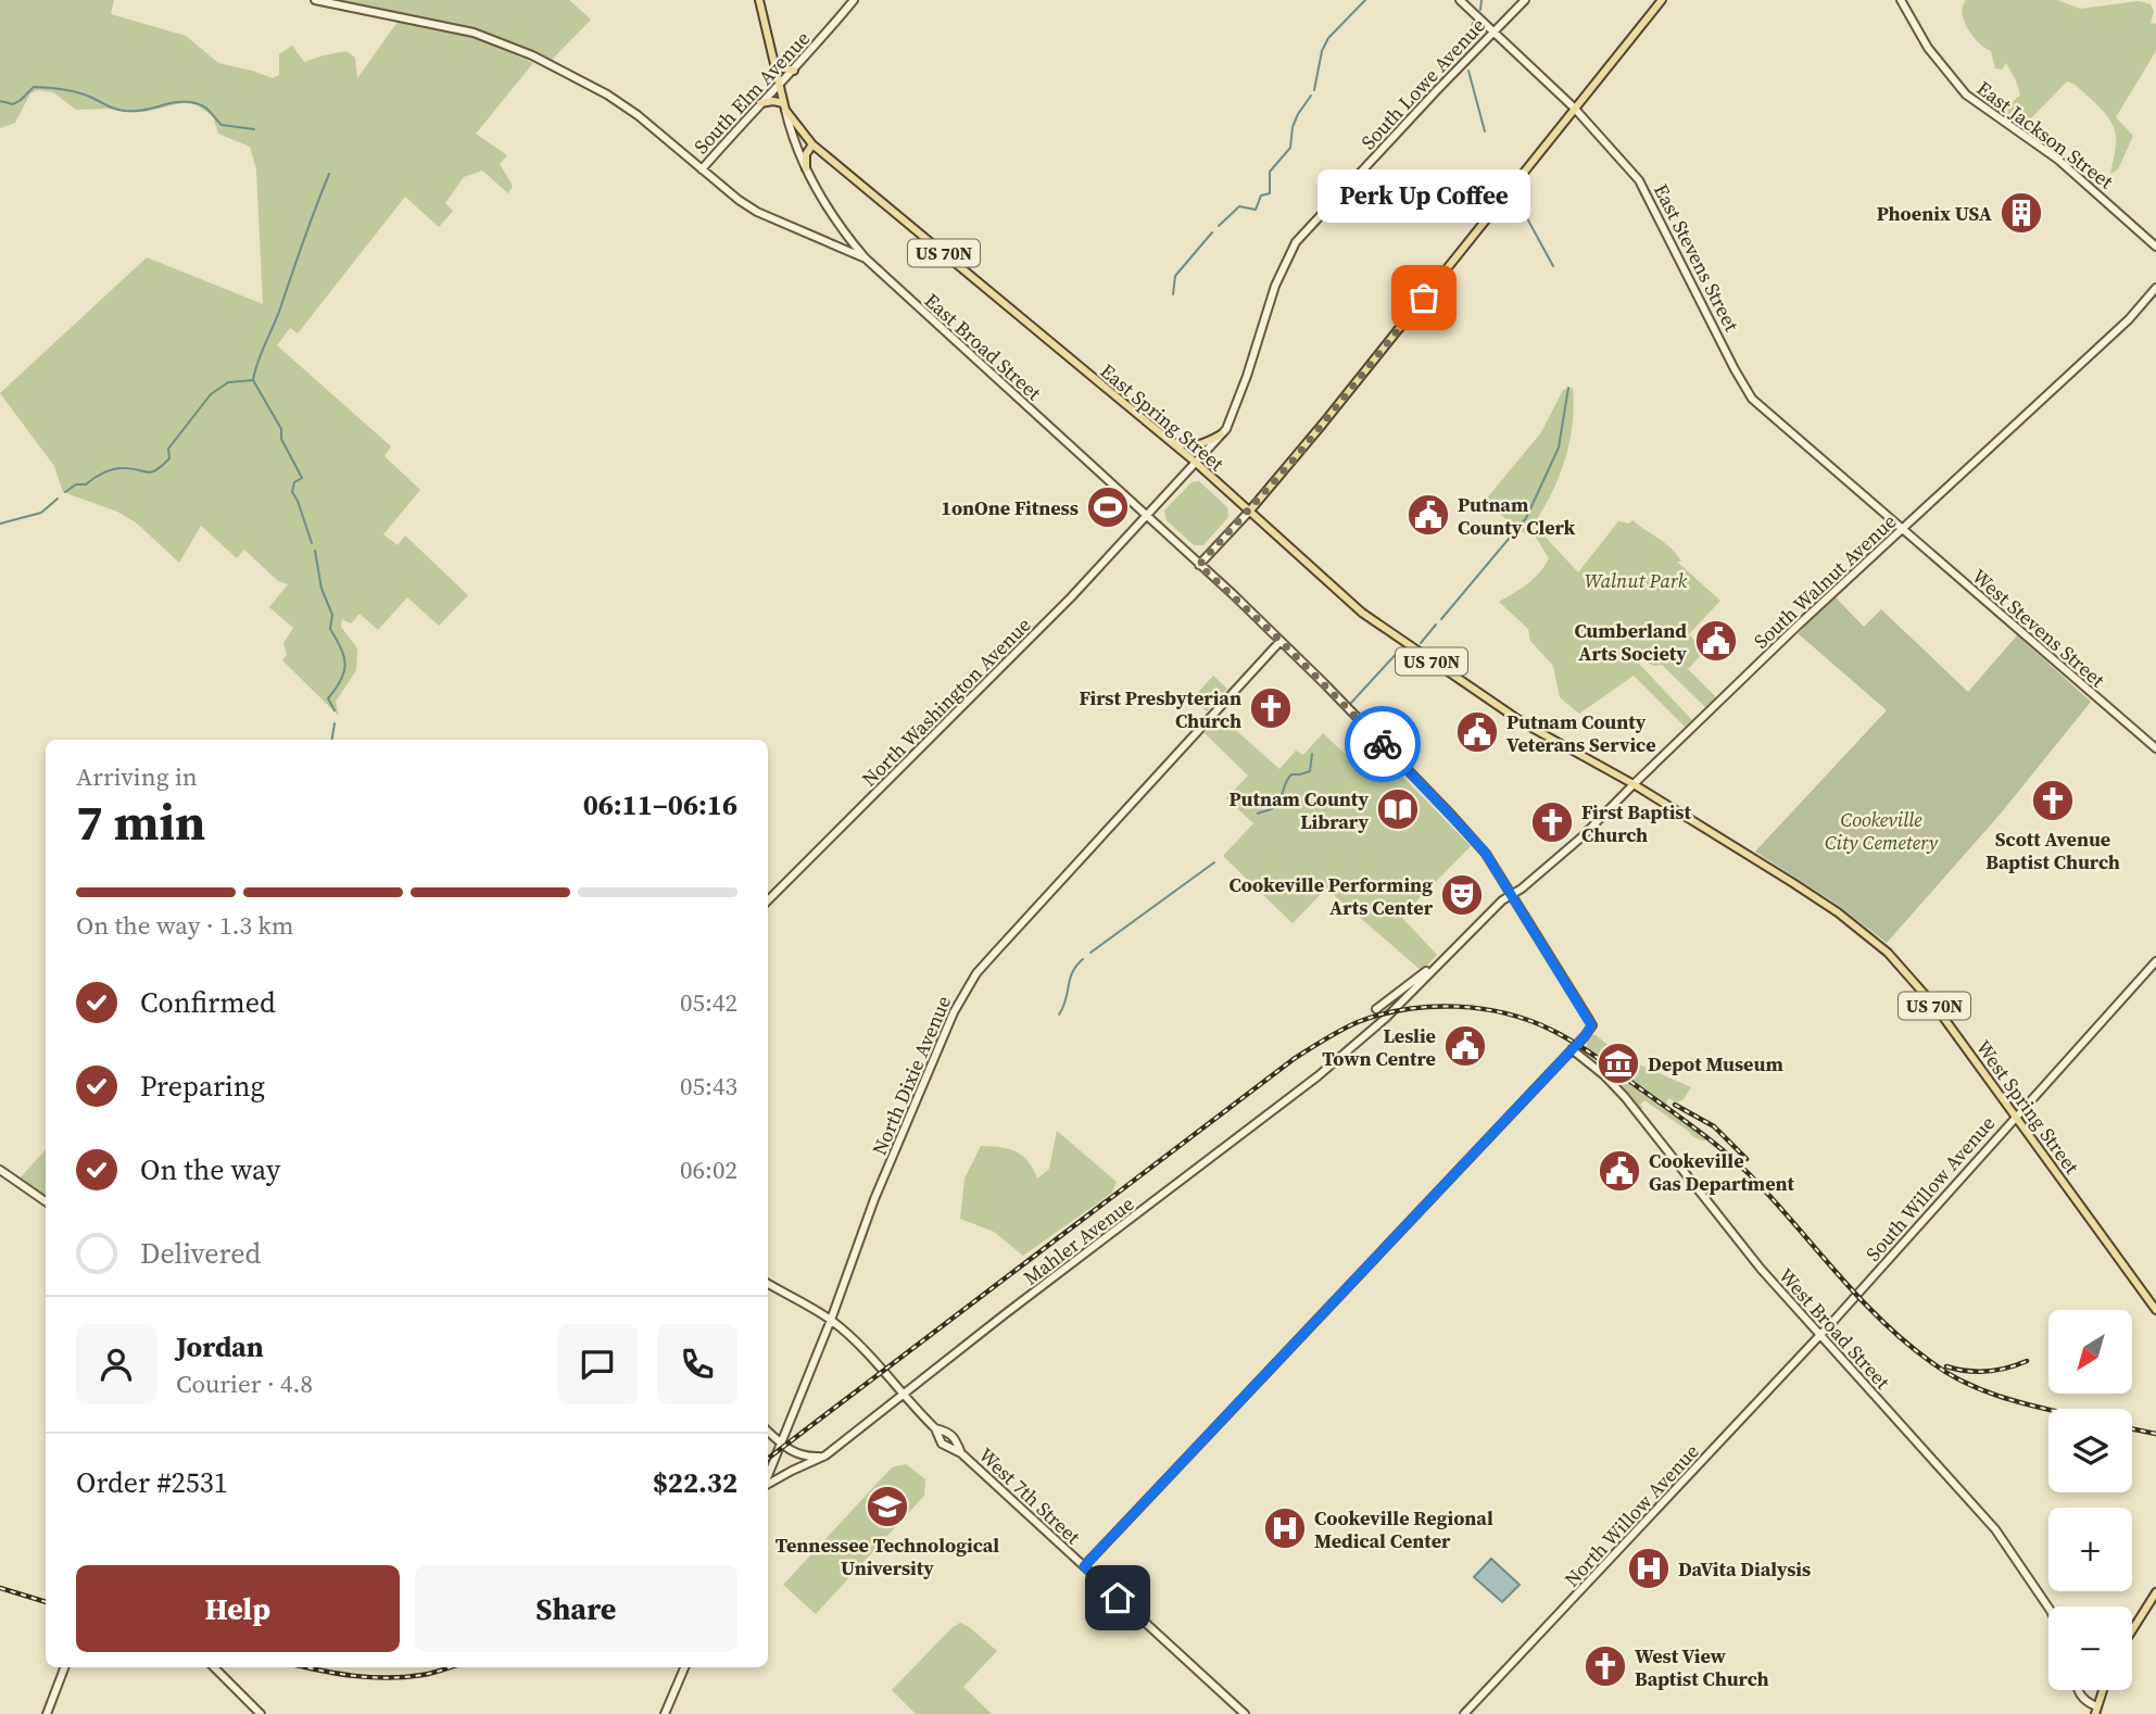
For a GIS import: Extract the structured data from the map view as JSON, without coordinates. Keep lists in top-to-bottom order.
{
  "streets": {
    "main road": ["US 70N", "East Spring Street", "West Spring Street"],
    "street": [
      "South Lowe Avenue",
      "South Elm Avenue",
      "East Jackson Street",
      "East Stevens Street",
      "East Broad Street",
      "South Walnut Avenue",
      "West Stevens Street",
      "North Washington Avenue",
      "North Dixie Avenue",
      "South Willow Avenue",
      "Mahler Avenue",
      "West Broad Street",
      "West 7th Street",
      "North Willow Avenue"
    ]
  },
  "crossings": [
    ["South Lowe Avenue", "East Stevens Street"],
    ["South Lowe Avenue", "East Spring Street"],
    ["South Lowe Avenue", "North Washington Avenue"],
    ["South Elm Avenue", "East Broad Street"],
    ["South Elm Avenue", "East Spring Street"],
    ["East Stevens Street", "South Walnut Avenue"],
    ["East Stevens Street", "West Stevens Street"],
    ["East Broad Street", "South Walnut Avenue"],
    ["East Broad Street", "North Washington Avenue"],
    ["East Broad Street", "North Dixie Avenue"],
    ["East Spring Street", "South Walnut Avenue"],
    ["East Spring Street", "North Washington Avenue"],
    ["East Spring Street", "West Spring Street"],
    ["South Walnut Avenue", "West Stevens Street"],
    ["South Walnut Avenue", "West Spring Street"],
    ["South Walnut Avenue", "Mahler Avenue"],
    ["North Dixie Avenue", "West 7th Street"],
    ["West Spring Street", "South Willow Avenue"],
    ["South Willow Avenue", "West Broad Street"],
    ["South Willow Avenue", "North Willow Avenue"],
    ["Mahler Avenue", "West 7th Street"],
    ["West Broad Street", "North Willow Avenue"]
  ],
  "parks": ["Walnut Park", "Cookeville City Cemetery"],
  "places": {
    "building": ["Phoenix USA"],
    "other": ["Perk Up Coffee"],
    "sports": ["1onOne Fitness"],
    "public building": [
      "Putnam County Clerk",
      "Cumberland Arts Society",
      "Putnam County Veterans Service",
      "Leslie Town Centre",
      "Cookeville Gas Department"
    ],
    "church": [
      "First Presbyterian Church",
      "Scott Avenue Baptist Church",
      "First Baptist Church",
      "West View Baptist Church"
    ],
    "library": ["Putnam County Library"],
    "theatre": ["Cookeville Performing Arts Center"],
    "museum": ["Depot Museum"],
    "school or university": ["Tennessee Technological University"],
    "hospital": ["Cookeville Regional Medical Center", "DaVita Dialysis"]
  },
  "north": "bottom left",
  "page": {
    "bubble": "Perk Up Coffee",
    "heading": ["7 min", "Arriving in", "06:11–06:16"],
    "panel": [
      "Jordan",
      "Courier · 4.8",
      "Order #2531",
      "$22.32"
    ],
    "bar": "On the way · 1.3 km",
    "list": [
      ["Confirmed", "05:42"],
      ["Preparing", "05:43"],
      ["On the way", "06:02"],
      "Delivered"
    ],
    "map_buttons": ["+", "−"],
    "buttons": ["Help", "Share"]
  }
}
